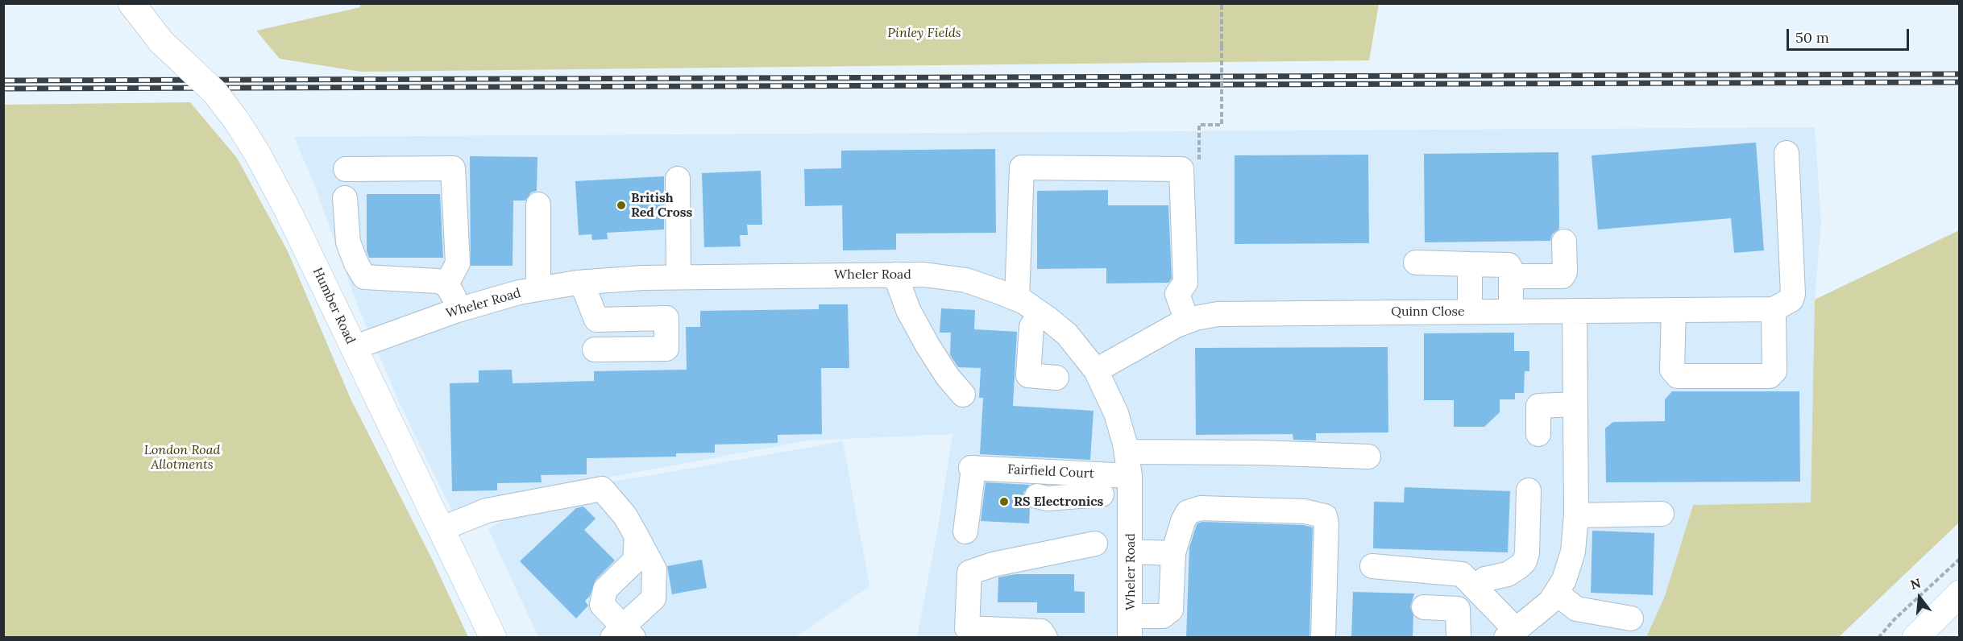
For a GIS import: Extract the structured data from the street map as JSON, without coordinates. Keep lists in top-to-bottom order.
{
  "streets": {
    "main road": ["Humber Road"],
    "street": ["Wheler Road", "Quinn Close", "Fairfield Court"]
  },
  "crossings": [
    ["Wheler Road", "Humber Road"],
    ["Wheler Road", "Quinn Close"],
    ["Wheler Road", "Fairfield Court"]
  ],
  "parks": ["Pinley Fields", "London Road Allotments"],
  "places": ["British Red Cross", "RS Electronics"],
  "scale_bar": "50 m",
  "north": "top"
}
